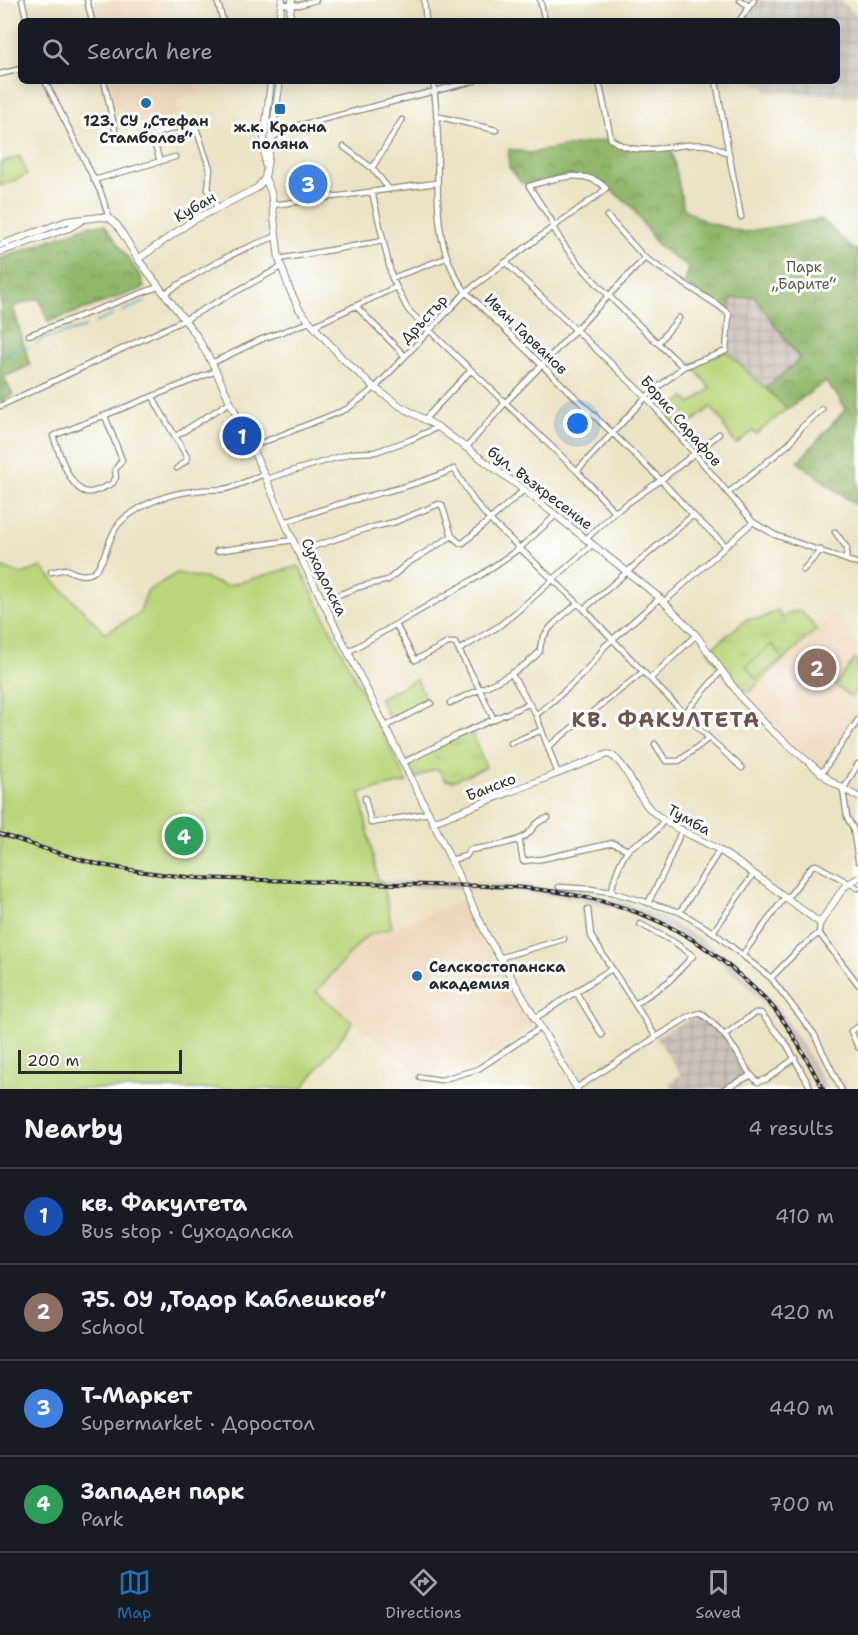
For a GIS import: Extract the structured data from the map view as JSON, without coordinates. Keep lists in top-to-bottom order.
{
  "streets": {
    "street": [
      "Кубан",
      "Дръстър",
      "Иван Гарванов",
      "Борис Сарафов",
      "бул. Възкресение",
      "Суходолска",
      "Банско",
      "Тумба"
    ]
  },
  "crossings": [
    ["Кубан", "бул. Възкресение"],
    ["Кубан", "Суходолска"],
    ["Дръстър", "Иван Гарванов"],
    ["Дръстър", "Борис Сарафов"],
    ["Дръстър", "бул. Възкресение"],
    ["Дръстър", "Суходолска"],
    ["Суходолска", "Банско"],
    ["Банско", "Тумба"]
  ],
  "districts": ["КВ. ФАКУЛТЕТА"],
  "parks": ["Парк „Барите“"],
  "places": {
    "other": ["123. СУ „Стефан Стамболов“", "Селскостопанска академия"],
    "transit": ["ж.к. Красна поляна"]
  },
  "scale_bar": "200 m",
  "page": {
    "search": "Search here",
    "pins": [
      "3",
      "1",
      "2",
      "4"
    ],
    "scale": "200 m",
    "heading": ["Nearby", "4 results"],
    "list": [
      {
        "mark": "1",
        "name": "кв. Факултета",
        "note": "Bus stop · Суходолска",
        "value": "410 m"
      },
      {
        "mark": "2",
        "name": "75. ОУ „Тодор Каблешков“",
        "note": "School",
        "value": "420 m"
      },
      {
        "mark": "3",
        "name": "Т-Маркет",
        "note": "Supermarket · Доростол",
        "value": "440 m"
      },
      {
        "mark": "4",
        "name": "Западен парк",
        "note": "Park",
        "value": "700 m"
      }
    ],
    "nav": ["Map", "Directions", "Saved"]
  }
}
